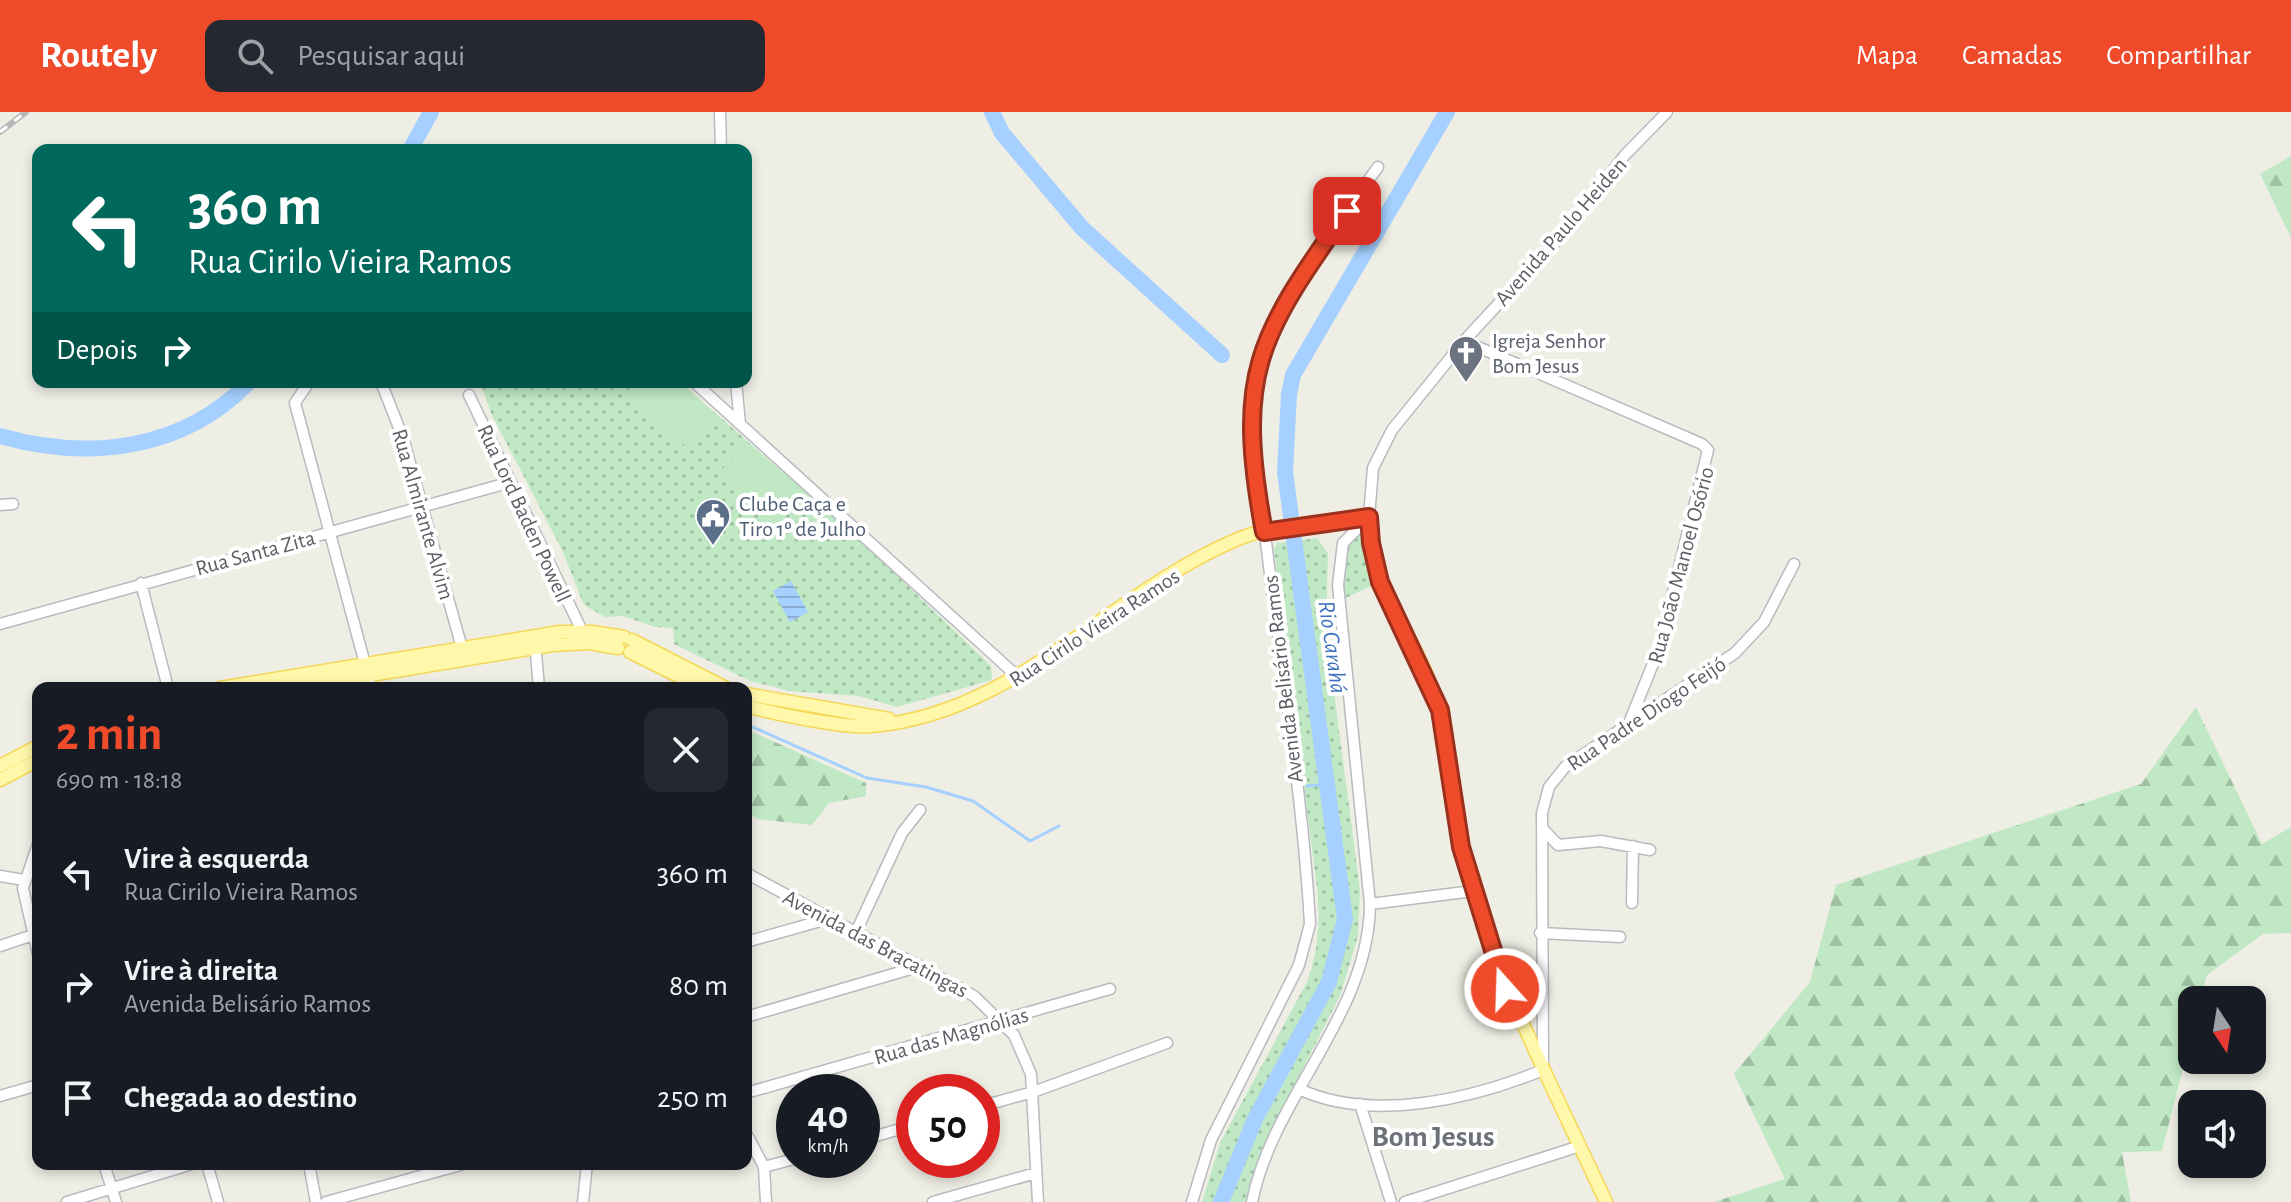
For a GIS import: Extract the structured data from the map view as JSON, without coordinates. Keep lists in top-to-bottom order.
{
  "streets": {
    "main road": ["Rua Cirilo Vieira Ramos"],
    "street": [
      "Avenida Paulo Heiden",
      "Rua Lord Baden Powell",
      "Rua Almirante Alvim",
      "Rua Santa Zita",
      "Rua João Manoel Osório",
      "Avenida Belisário Ramos",
      "Rua Padre Diogo Feijó",
      "Avenida das Bracatingas",
      "Rua das Magnólias"
    ]
  },
  "crossings": [
    ["Avenida Paulo Heiden", "Rua João Manoel Osório"],
    ["Avenida Paulo Heiden", "Rua Cirilo Vieira Ramos"],
    ["Rua Lord Baden Powell", "Rua Santa Zita"],
    ["Rua Almirante Alvim", "Rua Santa Zita"],
    ["Rua João Manoel Osório", "Rua Padre Diogo Feijó"],
    ["Rua Cirilo Vieira Ramos", "Avenida Belisário Ramos"],
    ["Avenida das Bracatingas", "Rua das Magnólias"]
  ],
  "districts": ["Bom Jesus"],
  "water": ["Rio Carahá"],
  "places": {
    "church": ["Igreja Senhor Bom Jesus"],
    "public building": ["Clube Caça e Tiro 1º de Julho"]
  },
  "north": "bottom",
  "page": {
    "header": "Routely",
    "search": "Pesquisar aqui",
    "nav": ["Mapa", "Camadas", "Compartilhar"],
    "turn": ["360 m", "Rua Cirilo Vieira Ramos"],
    "then": "Depois",
    "heading": ["2 min", "690 m · 18:18"],
    "list": [
      {
        "name": "Vire à esquerda",
        "note": "Rua Cirilo Vieira Ramos",
        "value": "360 m"
      },
      {
        "name": "Vire à direita",
        "note": "Avenida Belisário Ramos",
        "value": "80 m"
      },
      {
        "name": "Chegada ao destino",
        "value": "250 m"
      }
    ],
    "speed": "40 km/h",
    "limit": "50"
  }
}
